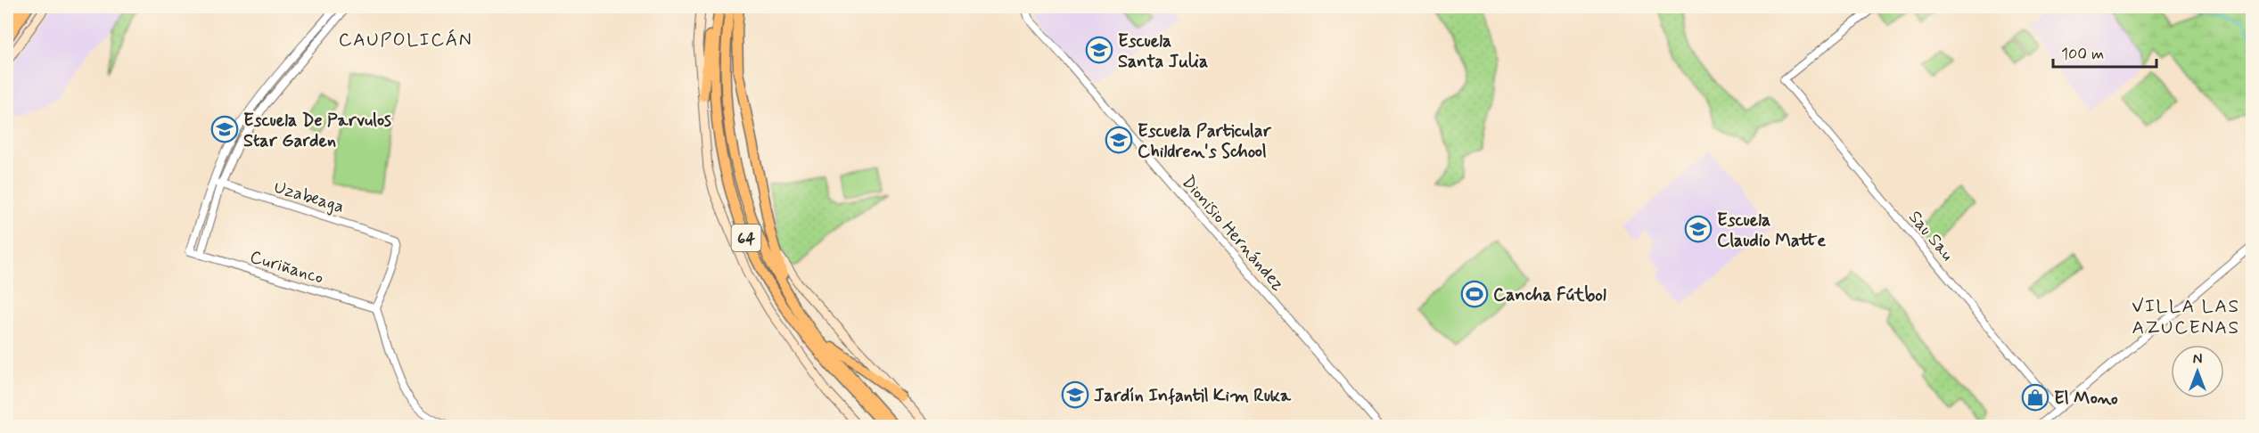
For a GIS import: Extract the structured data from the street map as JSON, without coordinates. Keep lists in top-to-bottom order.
{
  "streets": {
    "main road": ["64"],
    "street": [
      "Uzabeaga",
      "Dionisio Hernández",
      "Sau Sau",
      "Curiñanco"
    ]
  },
  "crossings": [
    ["Uzabeaga", "Curiñanco"]
  ],
  "districts": ["CAUPOLICÁN", "VILLA LAS AZUCENAS"],
  "places": {
    "school or university": [
      "Escuela Santa Julia",
      "Escuela De Parvulos Star Garden",
      "Escuela Particular Children's School",
      "Escuela Claudio Matte",
      "Jardín Infantil Kim Ruka"
    ],
    "sports": ["Cancha Fútbol"],
    "shop": ["El Mono"]
  },
  "scale_bar": "100 m",
  "north": "top"
}
